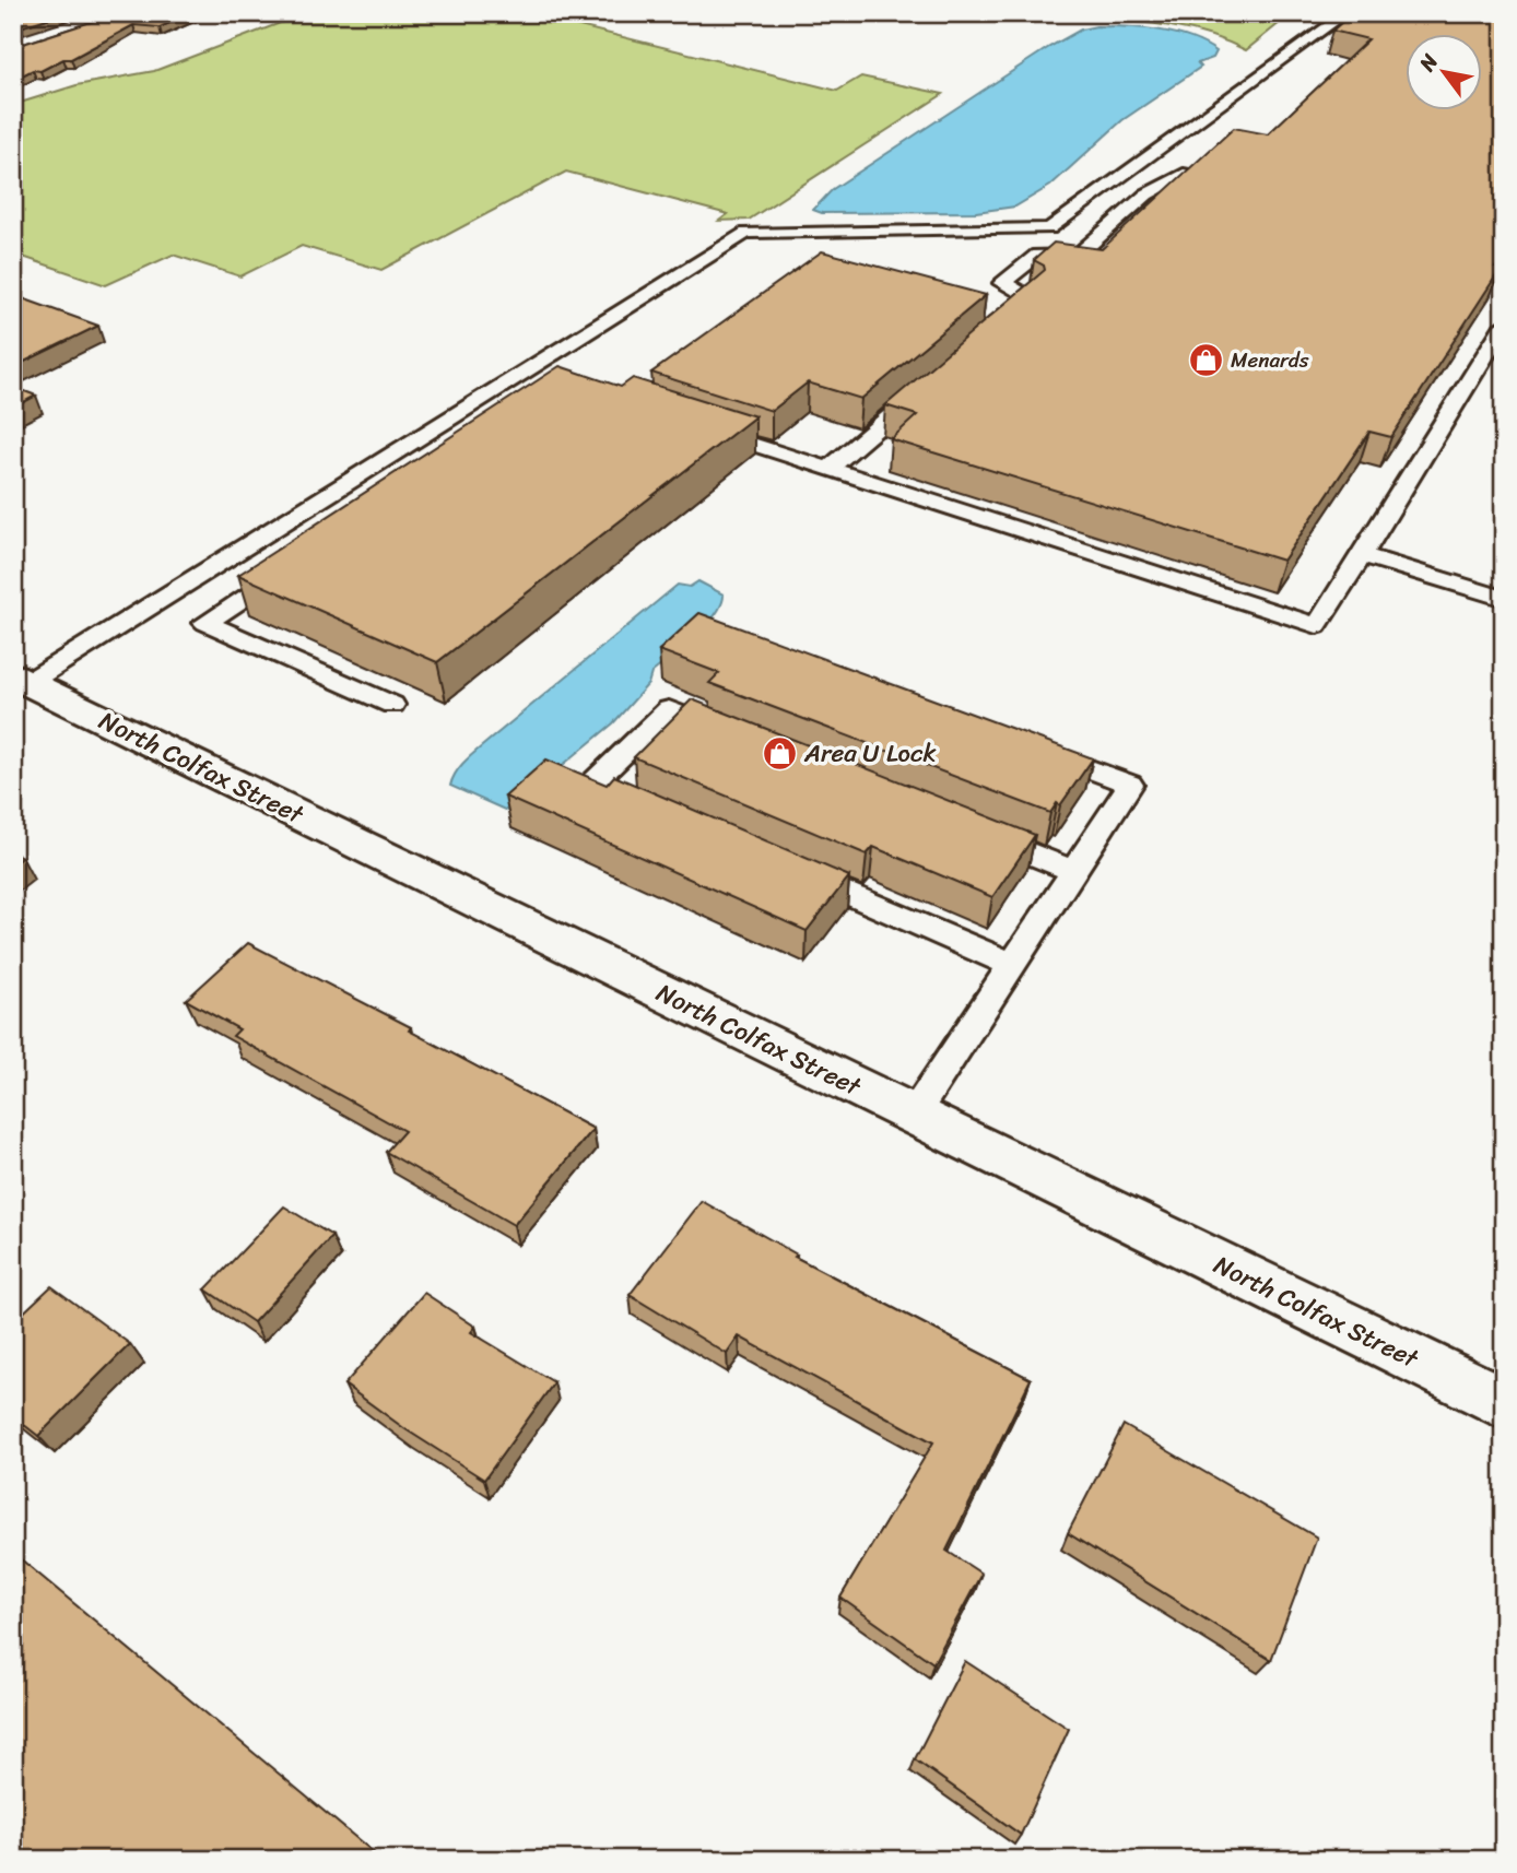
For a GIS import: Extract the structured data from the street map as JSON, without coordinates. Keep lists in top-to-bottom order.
{
  "streets": {
    "street": ["North Colfax Street"]
  },
  "places": {
    "shop": ["Menards", "Area U Lock"]
  },
  "north": "top left"
}
